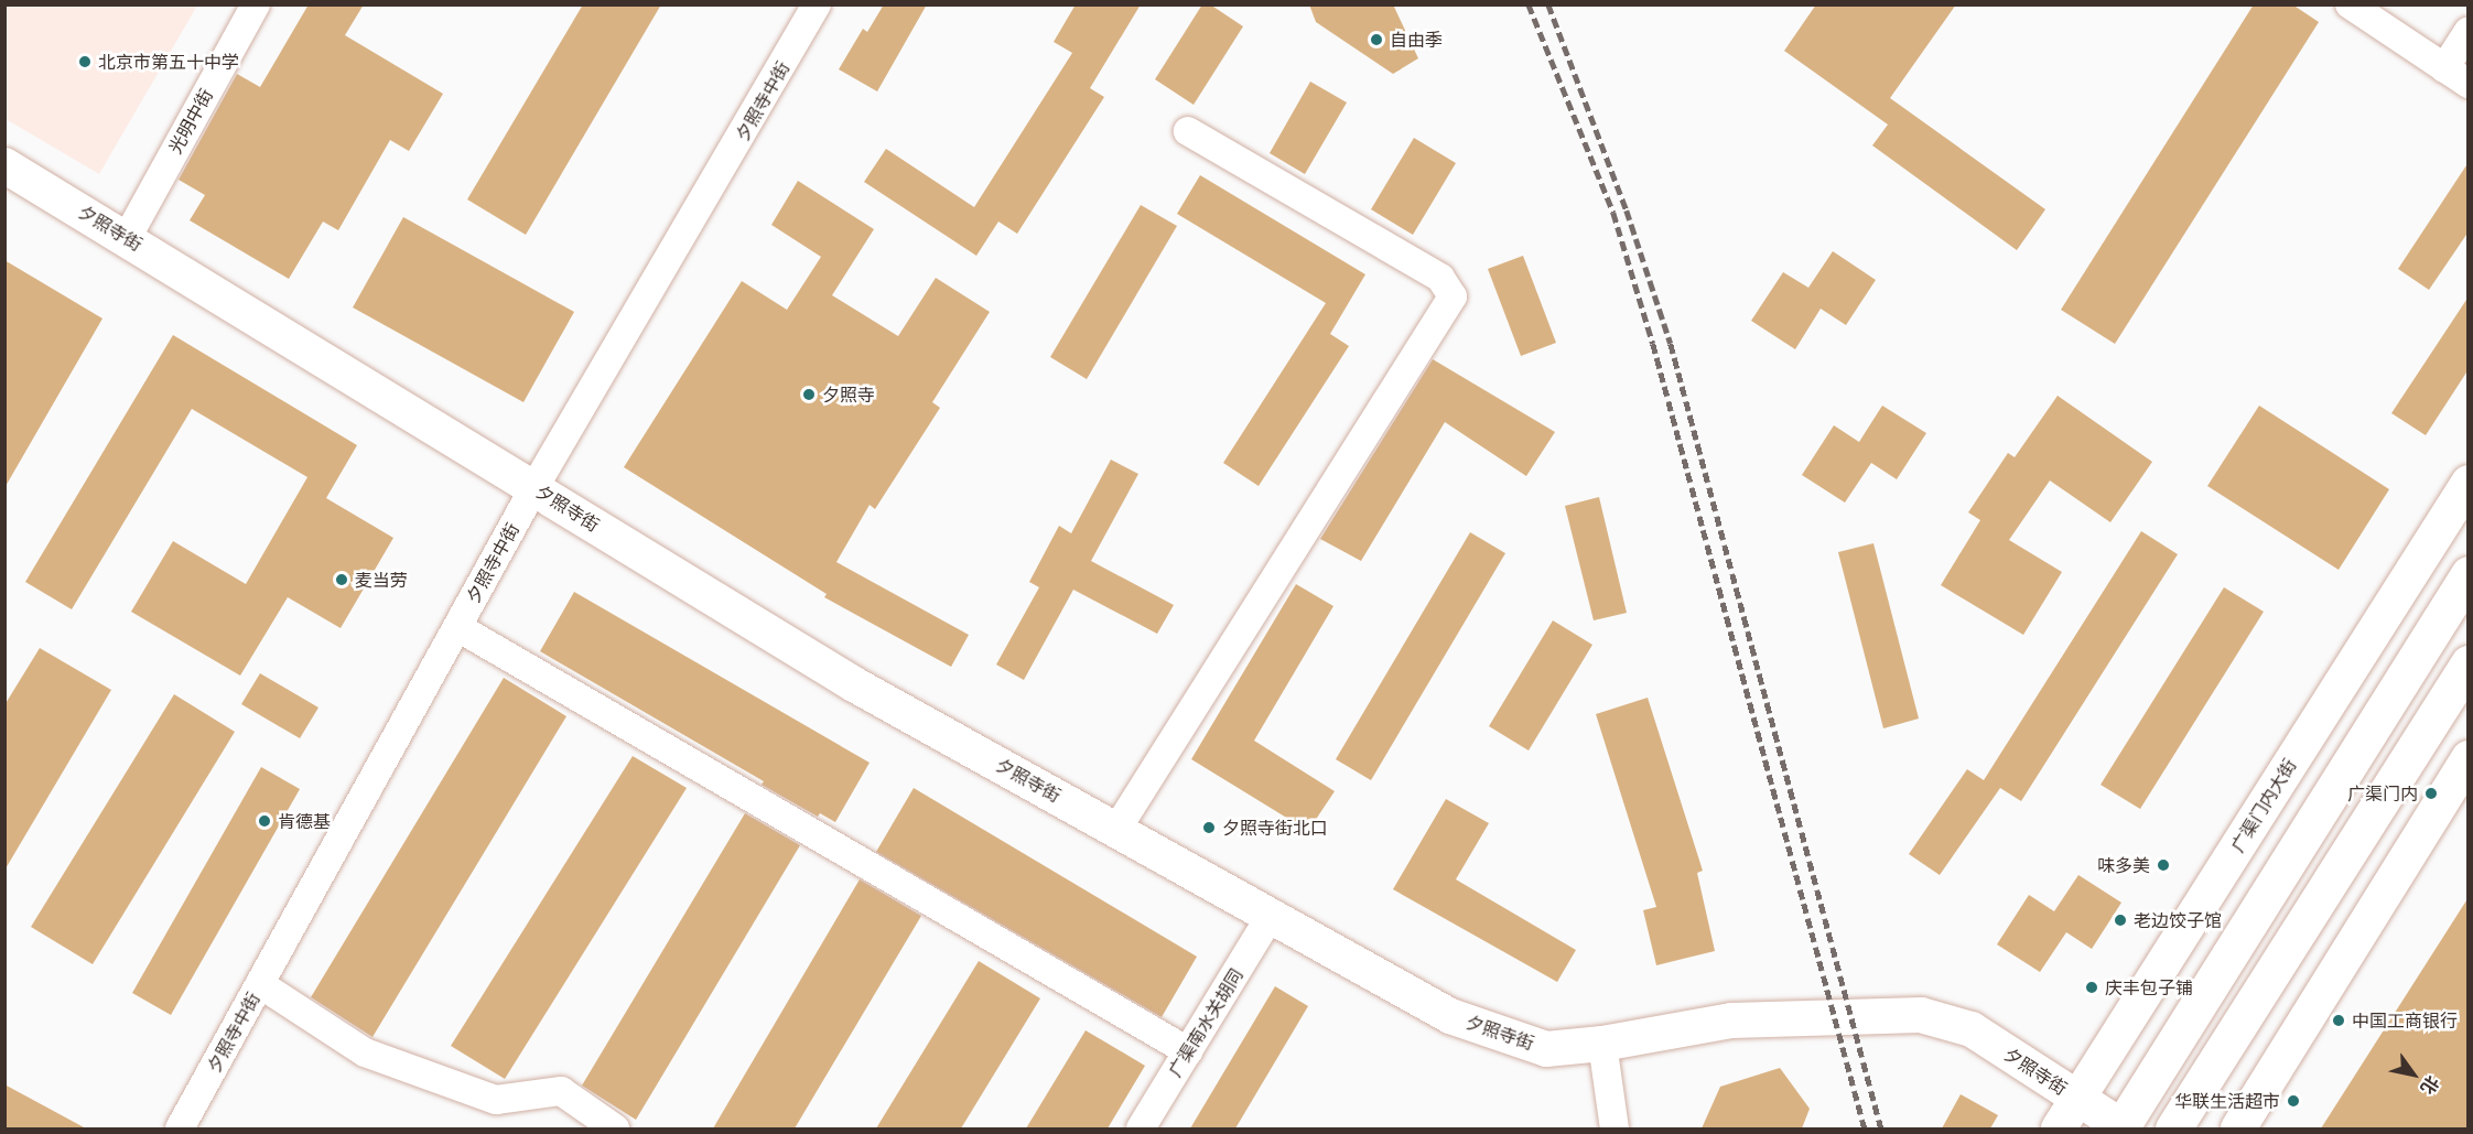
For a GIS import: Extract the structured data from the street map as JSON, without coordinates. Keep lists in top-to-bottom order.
{
  "streets": {
    "street": [
      "夕照寺中街",
      "光明中街",
      "夕照寺街",
      "广渠门内大街",
      "广渠南水关胡同"
    ]
  },
  "crossings": [
    ["夕照寺中街", "夕照寺街"],
    ["光明中街", "夕照寺街"],
    ["夕照寺街", "广渠门内大街"],
    ["夕照寺街", "广渠南水关胡同"]
  ],
  "places": [
    "自由季",
    "北京市第五十中学",
    "夕照寺",
    "麦当劳",
    "广渠门内",
    "肯德基",
    "夕照寺街北口",
    "味多美",
    "老边饺子馆",
    "庆丰包子铺",
    "中国工商银行",
    "华联生活超市"
  ],
  "north": "bottom right"
}
